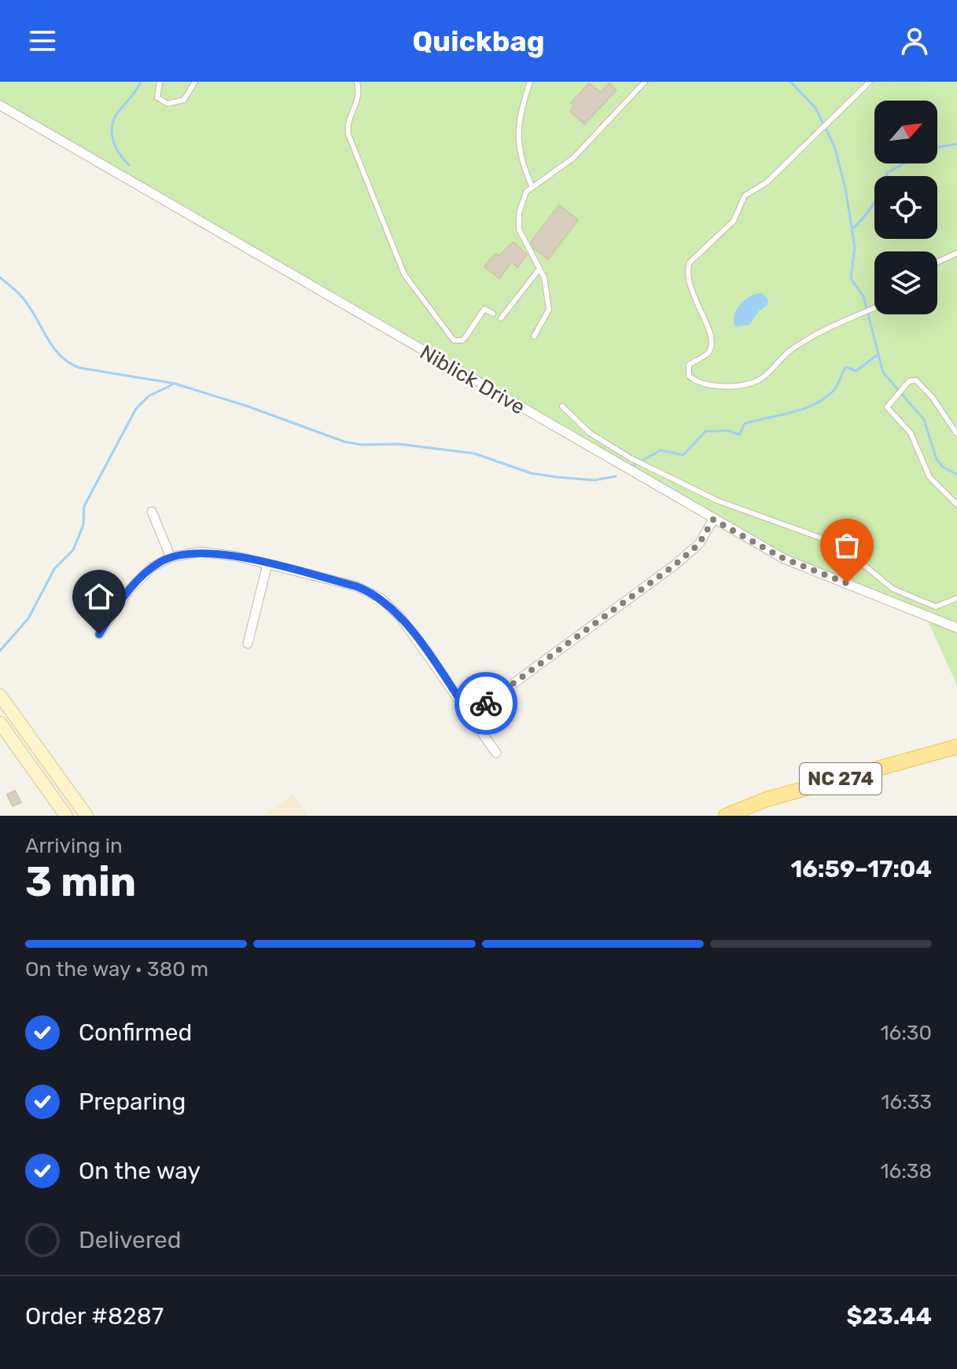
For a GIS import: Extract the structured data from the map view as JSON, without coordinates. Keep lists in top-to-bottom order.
{
  "streets": {
    "main road": ["NC 274"],
    "street": ["Niblick Drive"]
  },
  "north": "top right",
  "page": {
    "header": "Quickbag",
    "heading": ["3 min", "Arriving in", "16:59–17:04"],
    "panel": ["Order #8287", "$23.44"],
    "bar": "On the way · 380 m",
    "list": [
      ["Confirmed", "16:30"],
      ["Preparing", "16:33"],
      ["On the way", "16:38"],
      "Delivered"
    ]
  }
}
